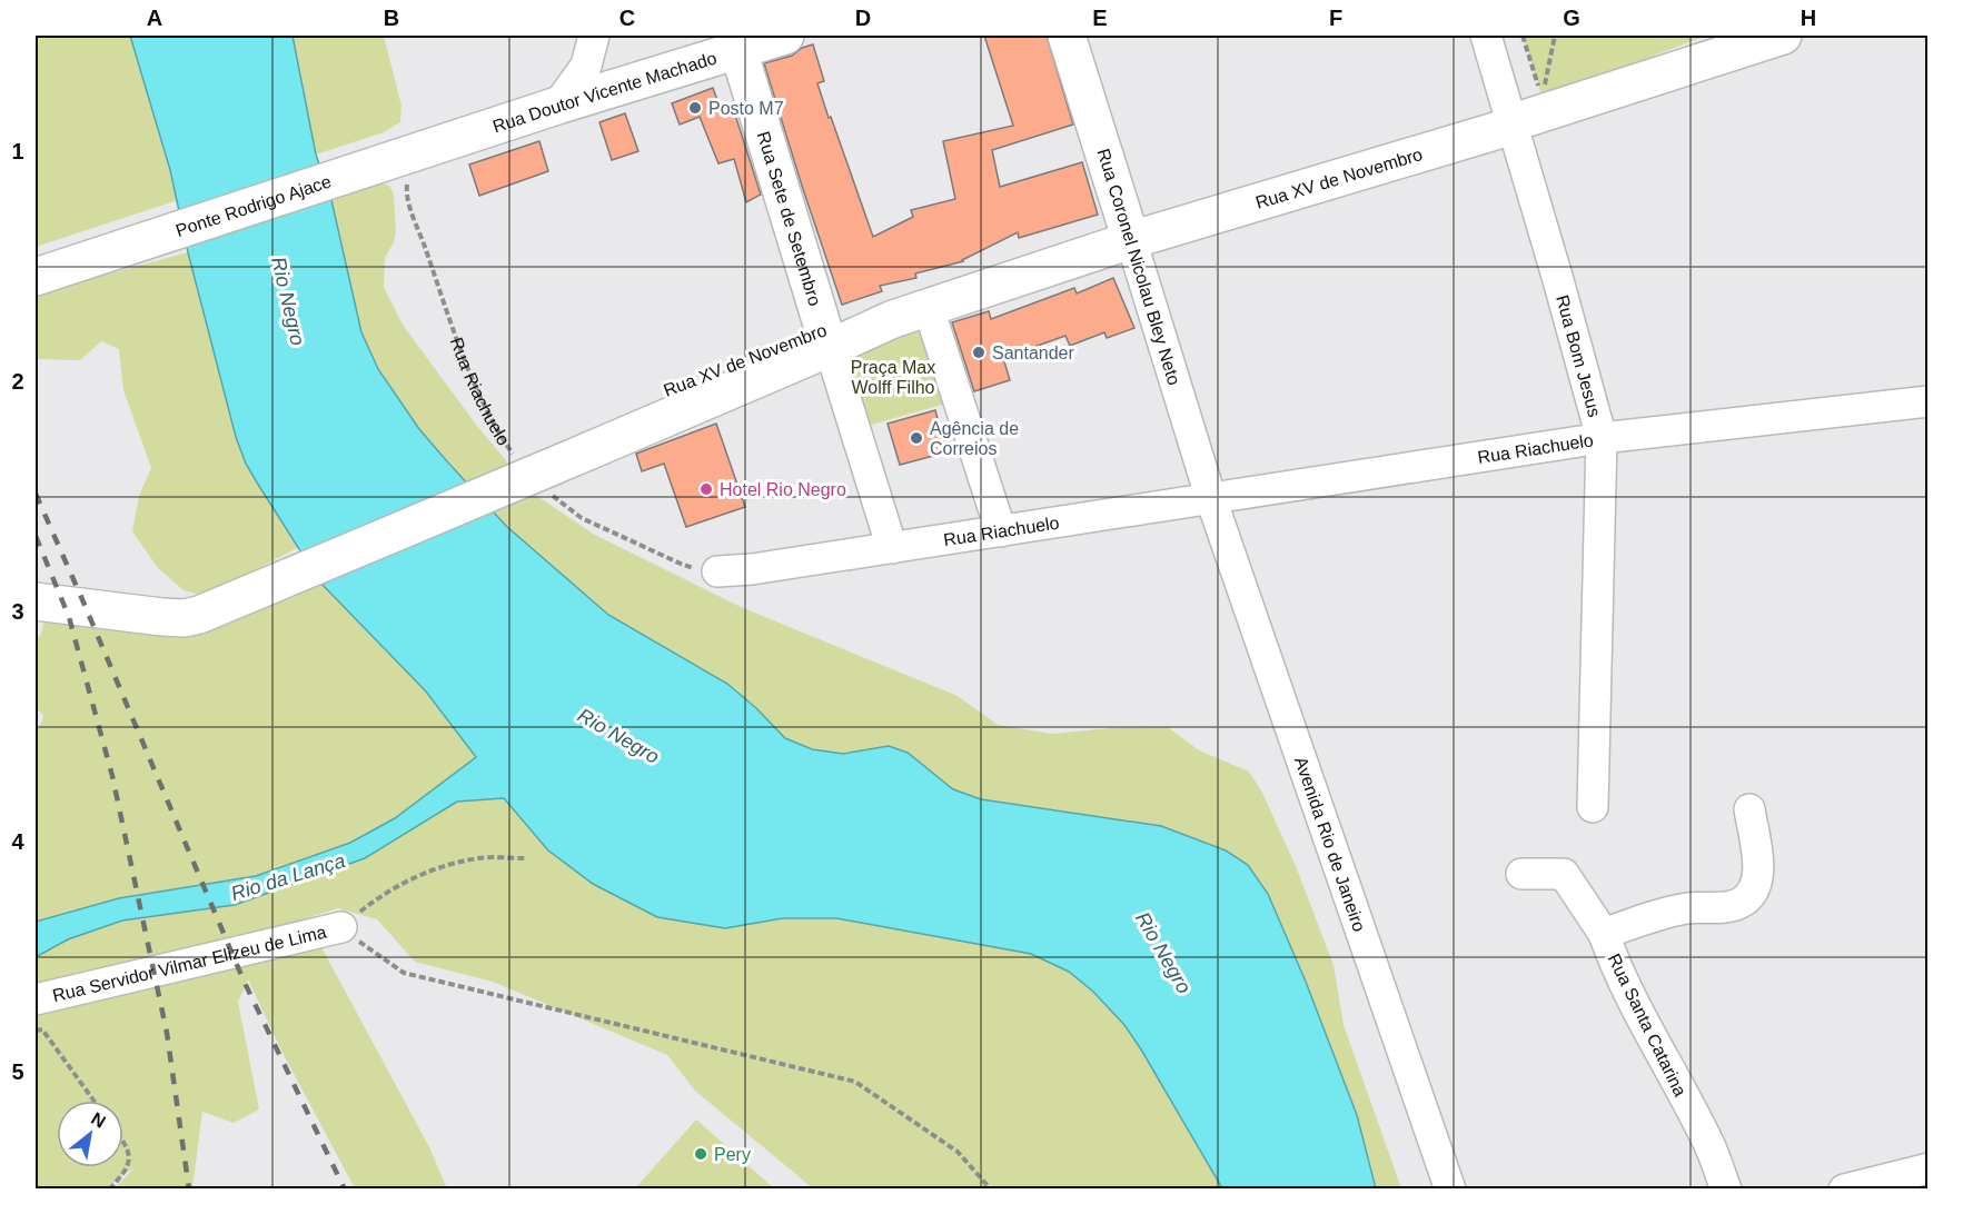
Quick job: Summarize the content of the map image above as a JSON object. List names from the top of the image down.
{
  "streets": {
    "main road": [
      "Rua Doutor Vicente Machado",
      "Rua XV de Novembro",
      "Ponte Rodrigo Ajace",
      "Rua Sete de Setembro",
      "Rua Coronel Nicolau Bley Neto"
    ],
    "street": [
      "Rua Bom Jesus",
      "Rua Riachuelo",
      "Avenida Rio de Janeiro",
      "Rua Servidor Vilmar Elizeu de Lima",
      "Rua Santa Catarina"
    ]
  },
  "crossings": [
    ["Rua Doutor Vicente Machado", "Ponte Rodrigo Ajace"],
    ["Rua Doutor Vicente Machado", "Rua Sete de Setembro"],
    ["Rua XV de Novembro", "Rua Sete de Setembro"],
    ["Rua XV de Novembro", "Rua Coronel Nicolau Bley Neto"],
    ["Rua XV de Novembro", "Rua Bom Jesus"],
    ["Rua Sete de Setembro", "Rua Riachuelo"],
    ["Rua Coronel Nicolau Bley Neto", "Rua Riachuelo"],
    ["Rua Coronel Nicolau Bley Neto", "Avenida Rio de Janeiro"],
    ["Rua Bom Jesus", "Rua Riachuelo"],
    ["Rua Riachuelo", "Avenida Rio de Janeiro"]
  ],
  "water": ["Rio Negro", "Rio da Lança"],
  "parks": ["Praça Max Wolff Filho"],
  "places": [
    "Posto M7",
    "Santander",
    "Agência de Correios",
    "Hotel Rio Negro",
    "Pery"
  ],
  "north": "top right",
  "grid": {
    "columns": [
      "A",
      "B",
      "C",
      "D",
      "E",
      "F",
      "G",
      "H"
    ],
    "rows": [
      "1",
      "2",
      "3",
      "4",
      "5"
    ]
  }
}
